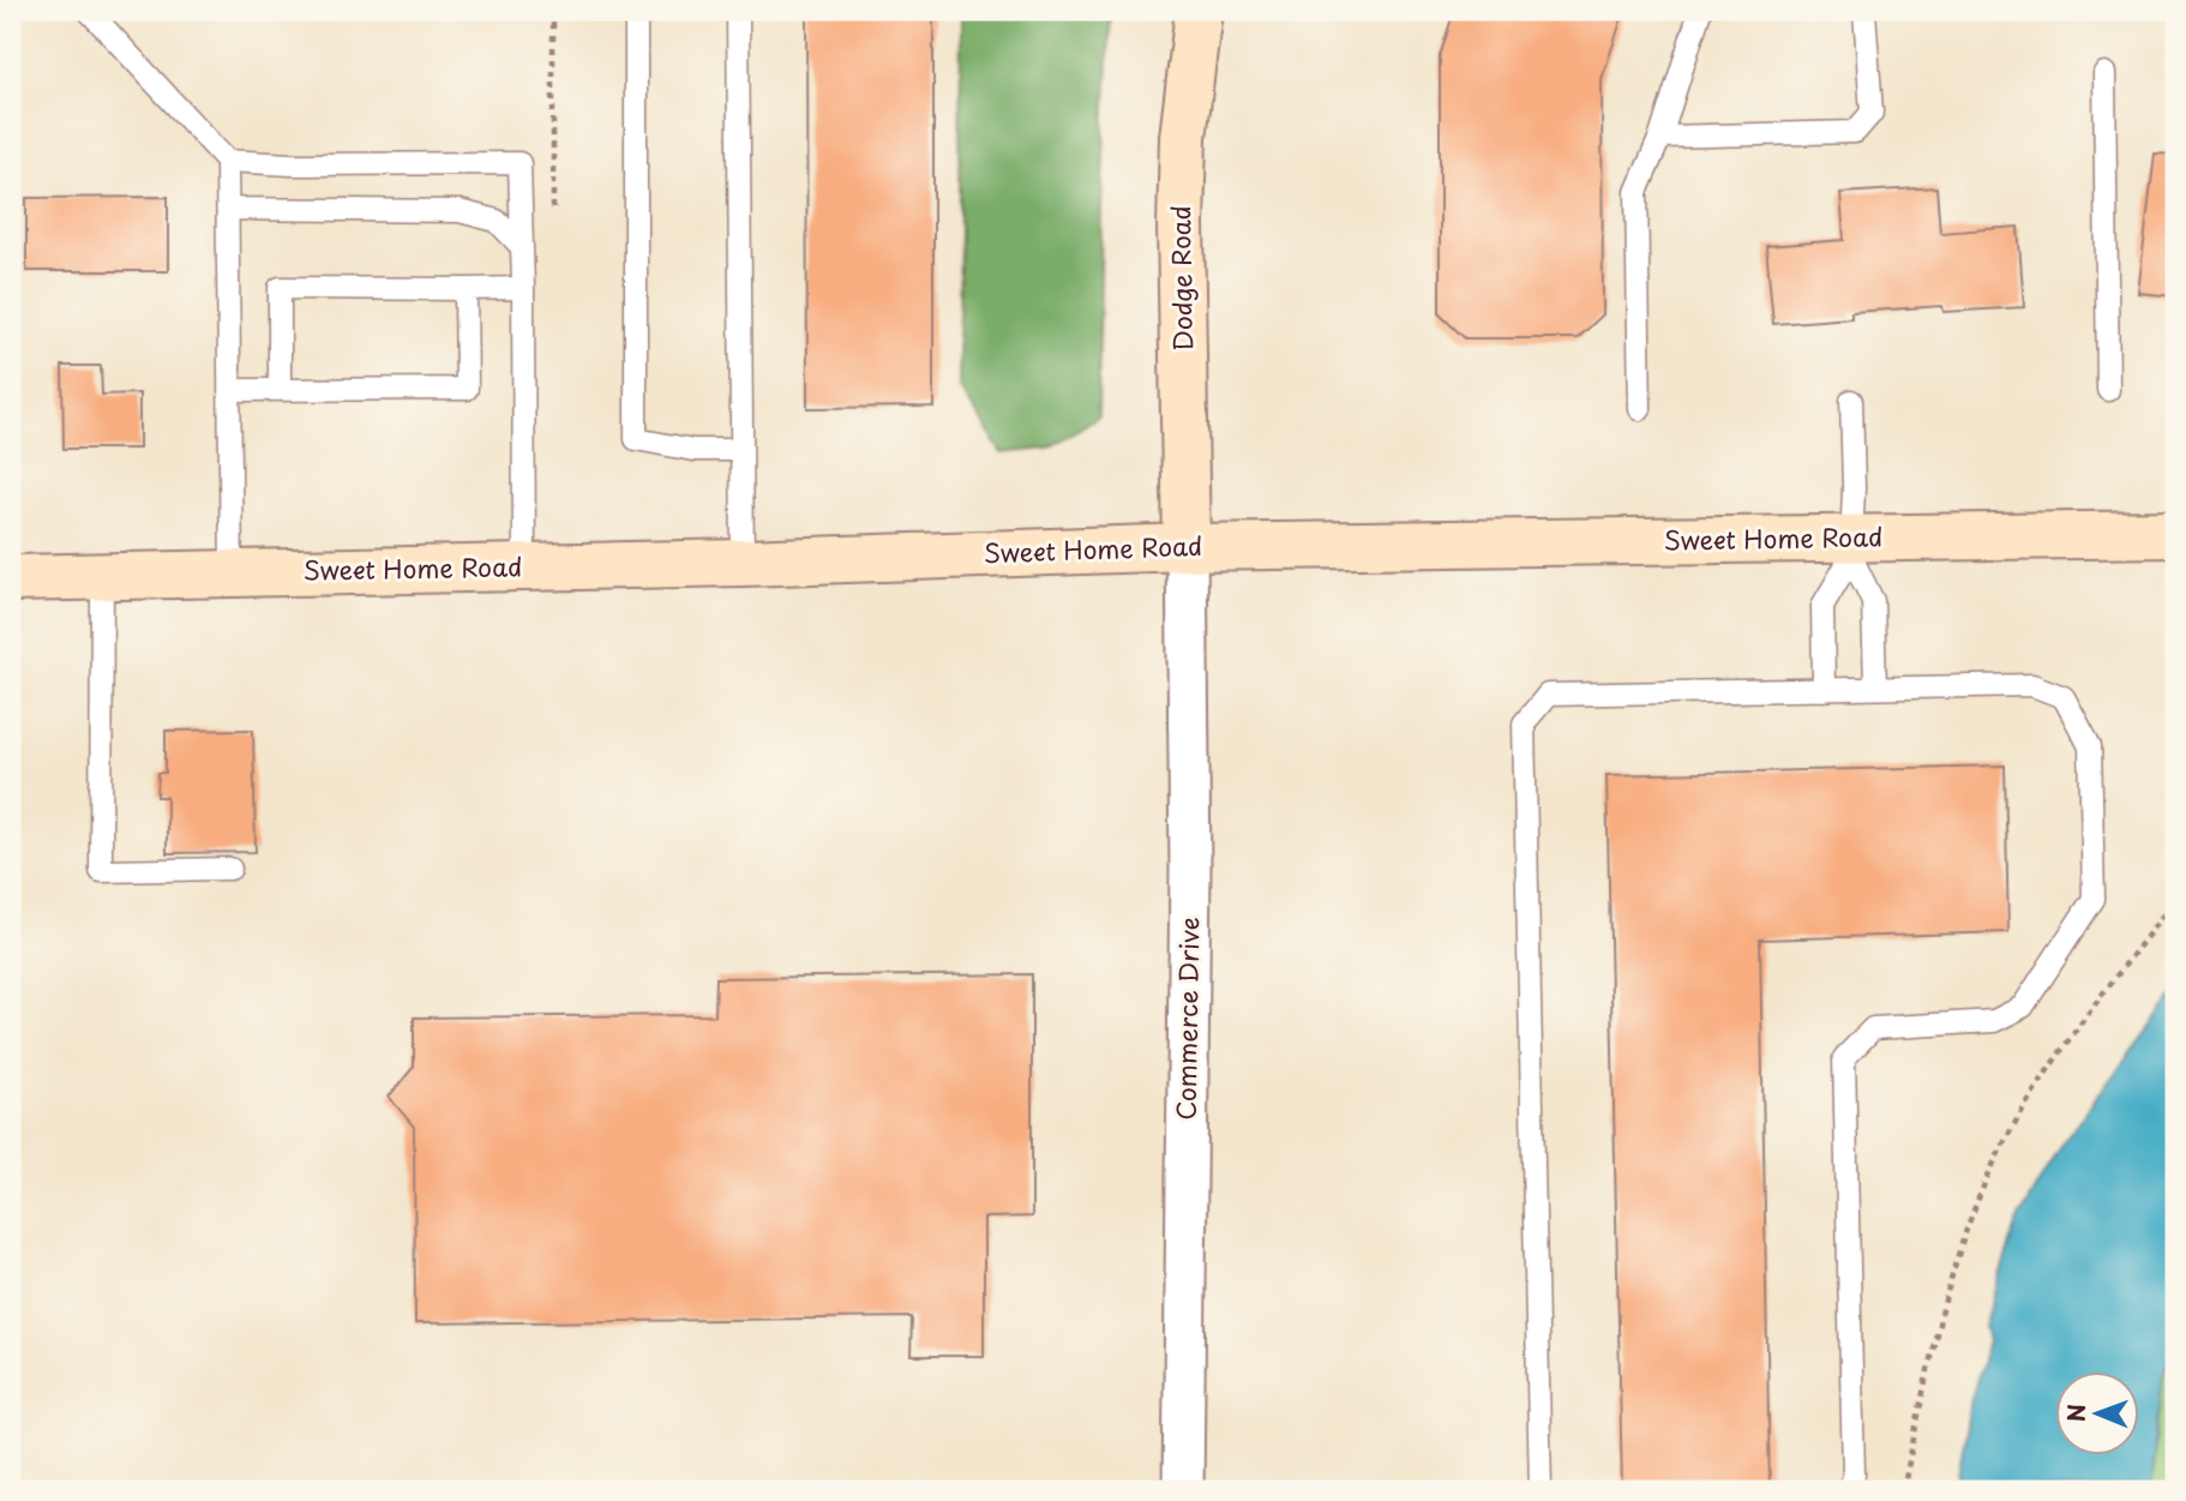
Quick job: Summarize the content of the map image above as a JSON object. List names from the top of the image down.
{
  "streets": {
    "main road": ["Dodge Road", "Sweet Home Road"],
    "street": ["Commerce Drive"]
  },
  "crossings": [
    ["Dodge Road", "Sweet Home Road"],
    ["Dodge Road", "Commerce Drive"],
    ["Sweet Home Road", "Commerce Drive"]
  ],
  "north": "left"
}
